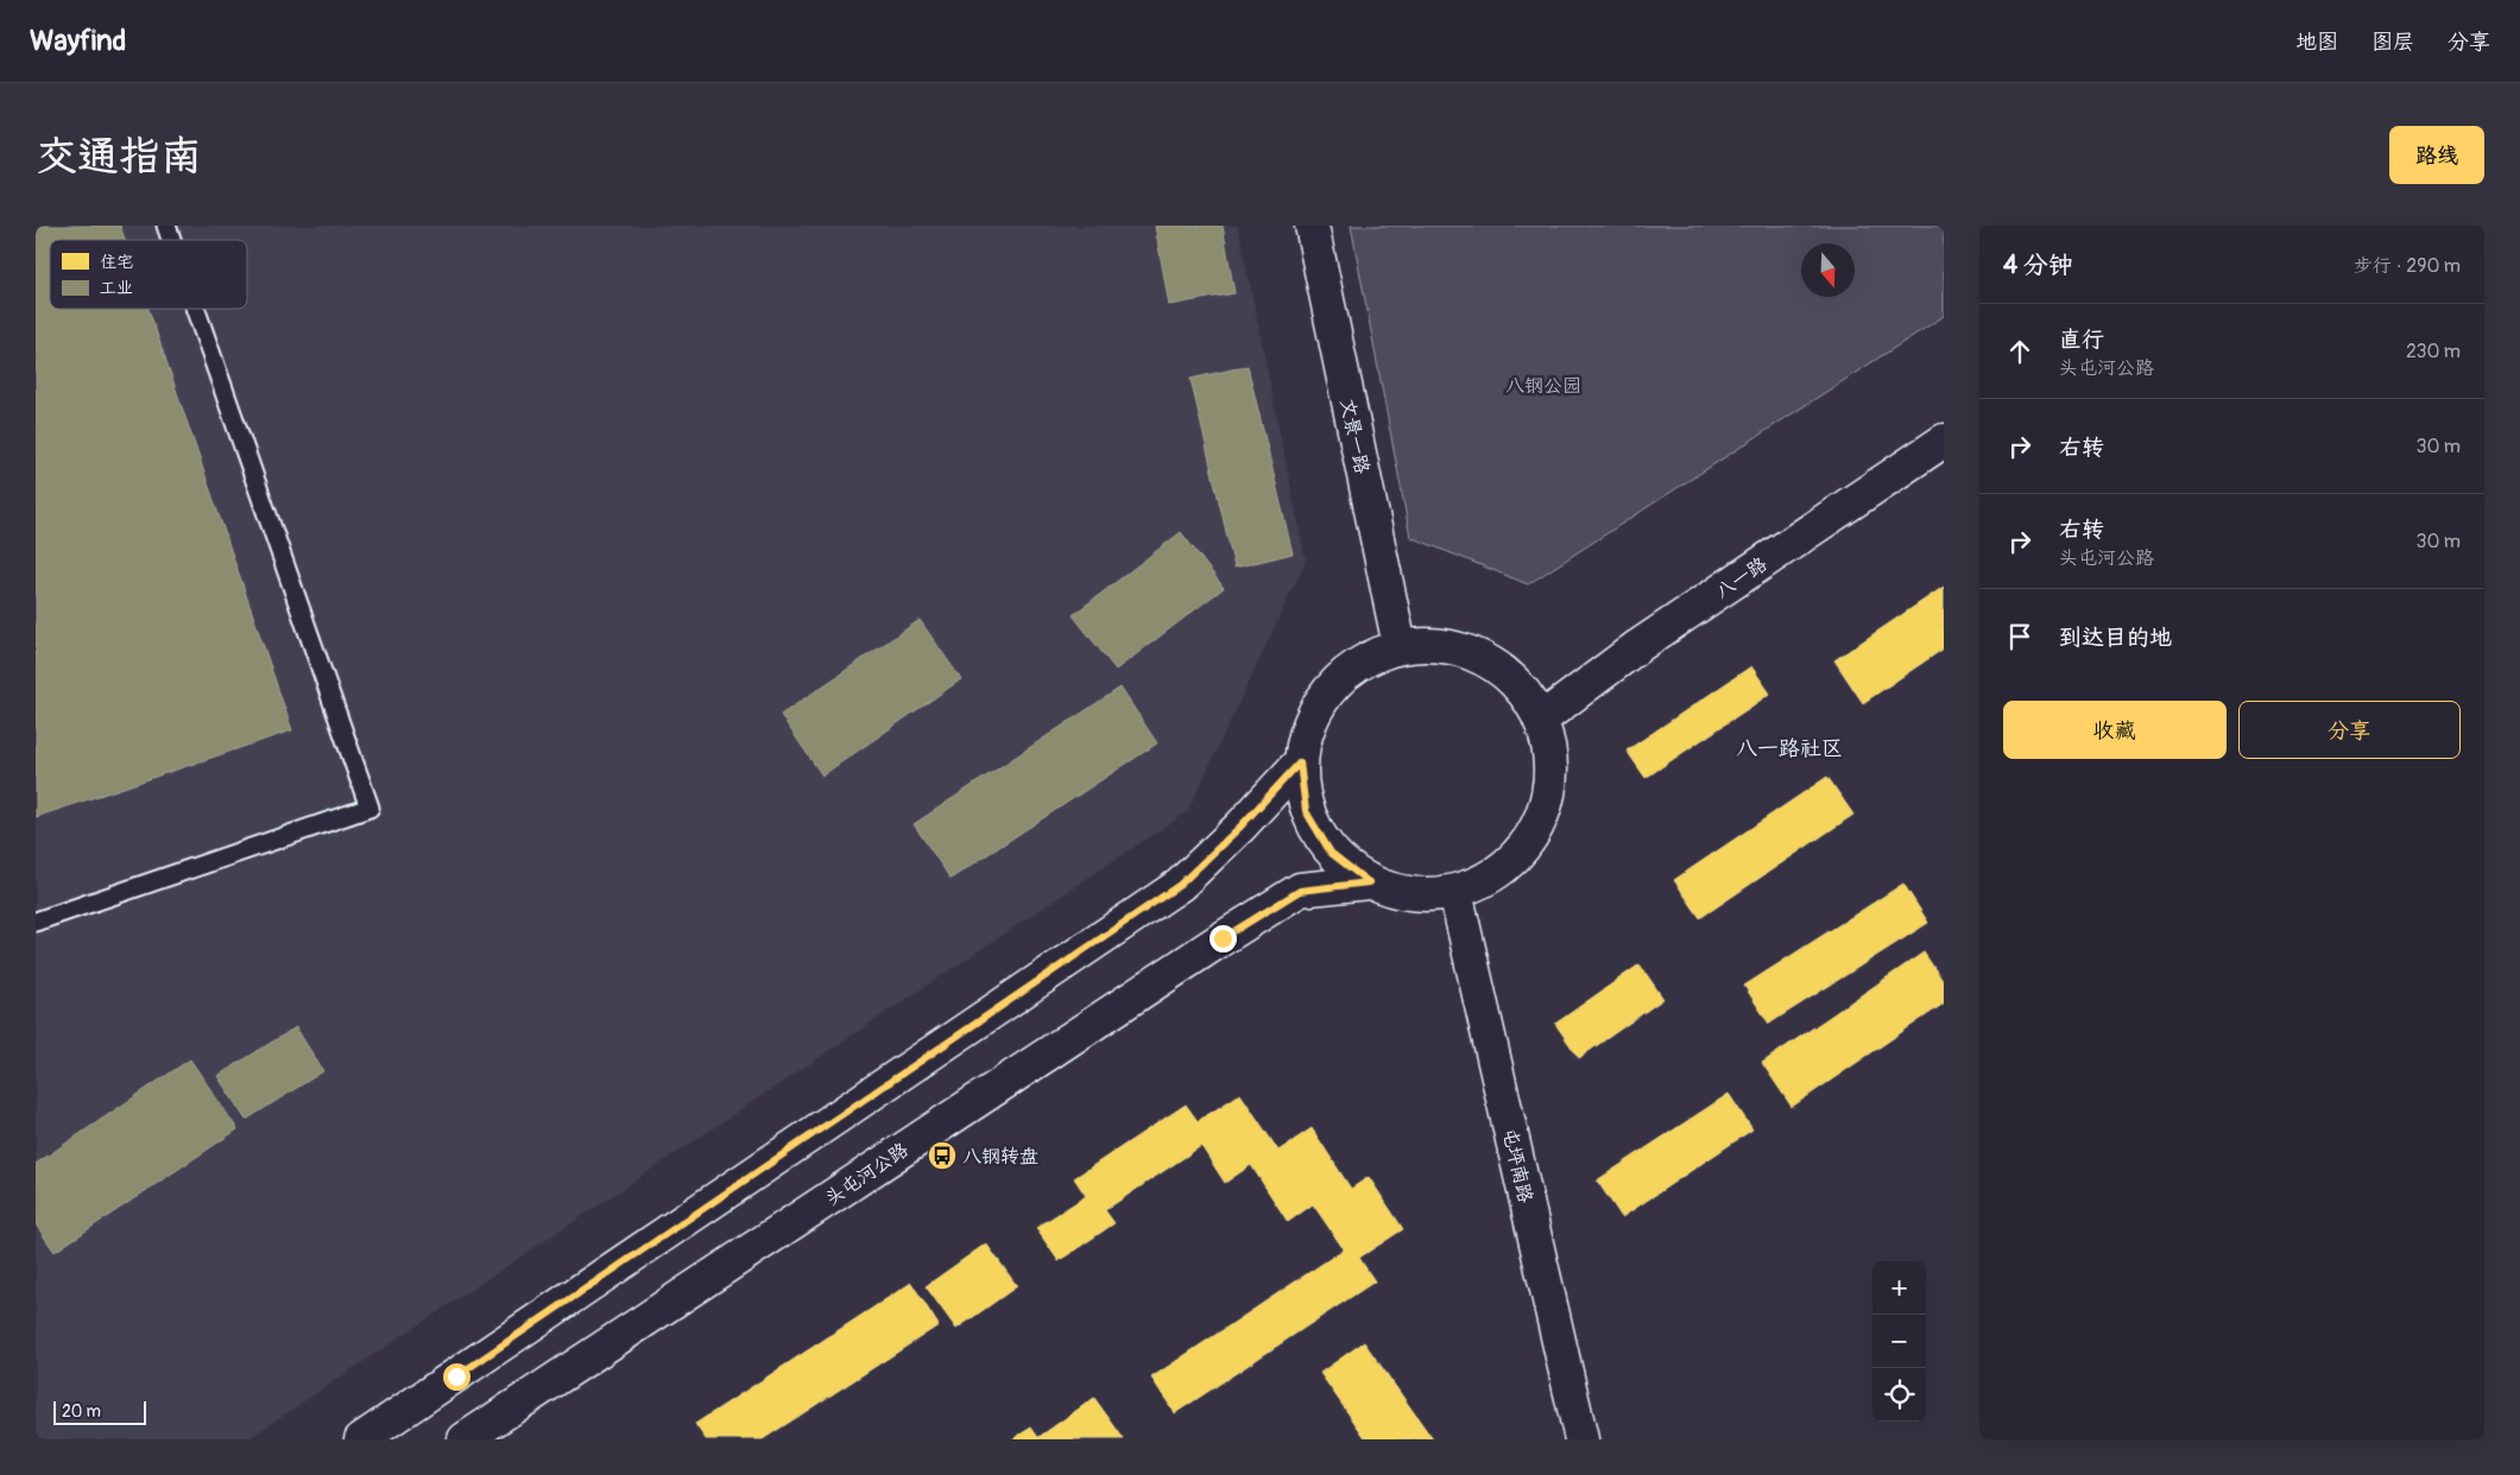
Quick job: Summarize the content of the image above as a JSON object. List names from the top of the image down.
{
  "streets": {
    "main road": [
      "文景一路",
      "八一路",
      "屯坪南路",
      "头屯河公路"
    ]
  },
  "districts": ["八一路社区"],
  "parks": ["八钢公园"],
  "places": {
    "bus stop": ["八钢转盘"]
  },
  "legend": ["住宅", "工业"],
  "scale_bar": "20 m",
  "north": "bottom",
  "page": {
    "header": "Wayfind",
    "nav": ["地图", "图层", "分享"],
    "buttons": [
      "路线",
      ["收藏", "分享"]
    ],
    "title": "交通指南",
    "heading": ["4 分钟", "步行 · 290 m"],
    "list": [
      ["直行", "头屯河公路", "230 m"],
      ["右转", "30 m"],
      ["右转", "头屯河公路", "30 m"],
      "到达目的地"
    ],
    "map_buttons": ["+", "−"],
    "scale": "20 m"
  }
}
